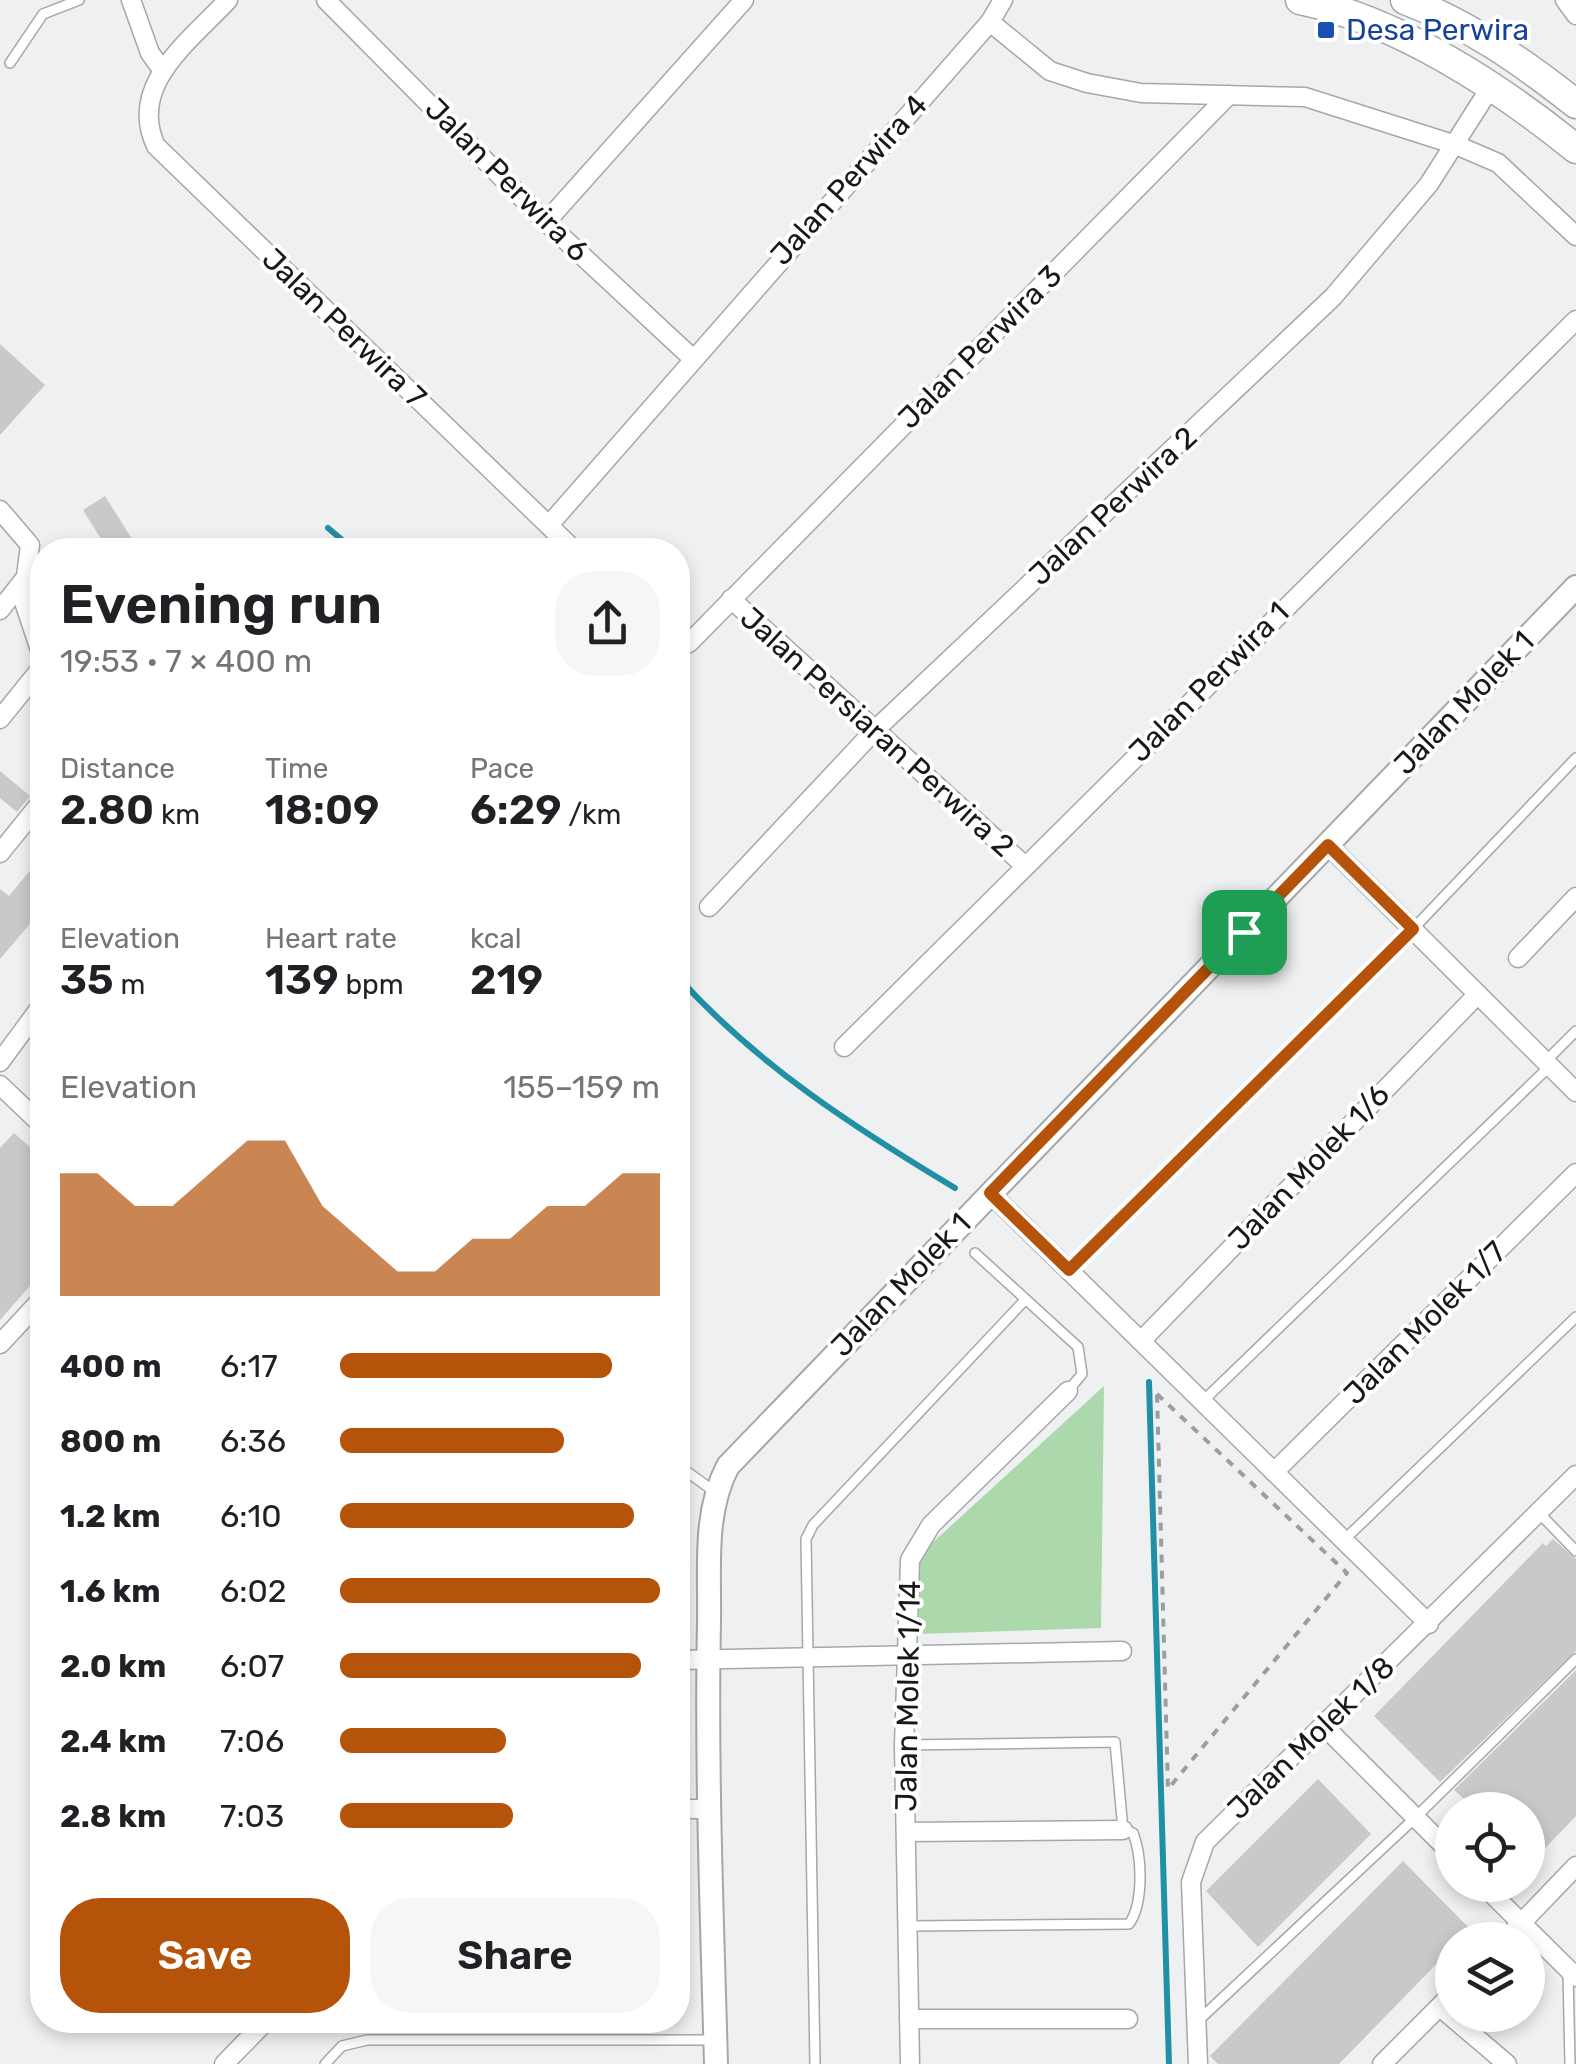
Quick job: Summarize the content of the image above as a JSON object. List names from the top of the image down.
{
  "streets": {
    "street": [
      "Jalan Perwira 6",
      "Jalan Perwira 4",
      "Jalan Perwira 7",
      "Jalan Perwira 3",
      "Jalan Perwira 2",
      "Jalan Perwira 1",
      "Jalan Molek 1",
      "Jalan Persiaran Perwira 2",
      "Jalan Molek 1/6",
      "Jalan Molek 1/7",
      "Jalan Molek 1/14",
      "Jalan Molek 1/8"
    ]
  },
  "crossings": [
    ["Jalan Perwira 6", "Jalan Perwira 4"],
    ["Jalan Perwira 4", "Jalan Perwira 7"],
    ["Jalan Perwira 3", "Jalan Persiaran Perwira 2"],
    ["Jalan Perwira 2", "Jalan Persiaran Perwira 2"],
    ["Jalan Perwira 1", "Jalan Persiaran Perwira 2"]
  ],
  "places": {
    "transit": ["Desa Perwira"]
  },
  "page": {
    "heading": ["Evening run", "19:53 · 7 × 400 m"],
    "stats": [
      ["Distance", "2.80 km"],
      ["Time", "18:09"],
      ["Pace", "6:29 /km"],
      ["Elevation", "35 m"],
      ["Heart rate", "139 bpm"],
      ["kcal", "219"]
    ],
    "chart": ["Elevation", "155–159 m"],
    "list": [
      {
        "name": "400 m",
        "note": "6:17"
      },
      {
        "name": "800 m",
        "note": "6:36"
      },
      {
        "name": "1.2 km",
        "note": "6:10"
      },
      {
        "name": "1.6 km",
        "note": "6:02"
      },
      {
        "name": "2.0 km",
        "note": "6:07"
      },
      {
        "name": "2.4 km",
        "note": "7:06"
      },
      {
        "name": "2.8 km",
        "note": "7:03"
      }
    ],
    "buttons": ["Save", "Share"]
  }
}
